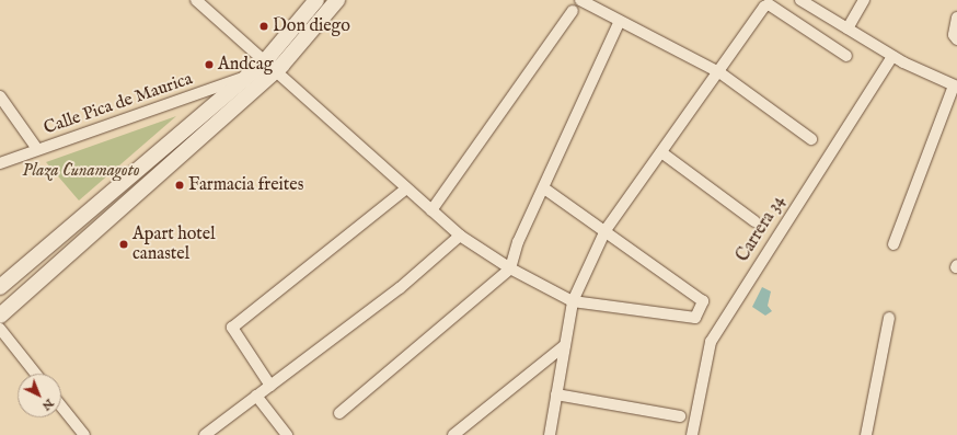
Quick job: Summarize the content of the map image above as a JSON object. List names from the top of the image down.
{
  "streets": {
    "street": ["Calle Pica de Maurica", "Carrera 34"]
  },
  "parks": ["Plaza Cunamagoto"],
  "places": [
    "Don diego",
    "Andcag",
    "Farmacia freites",
    "Apart hotel canastel"
  ],
  "north": "bottom right"
}
